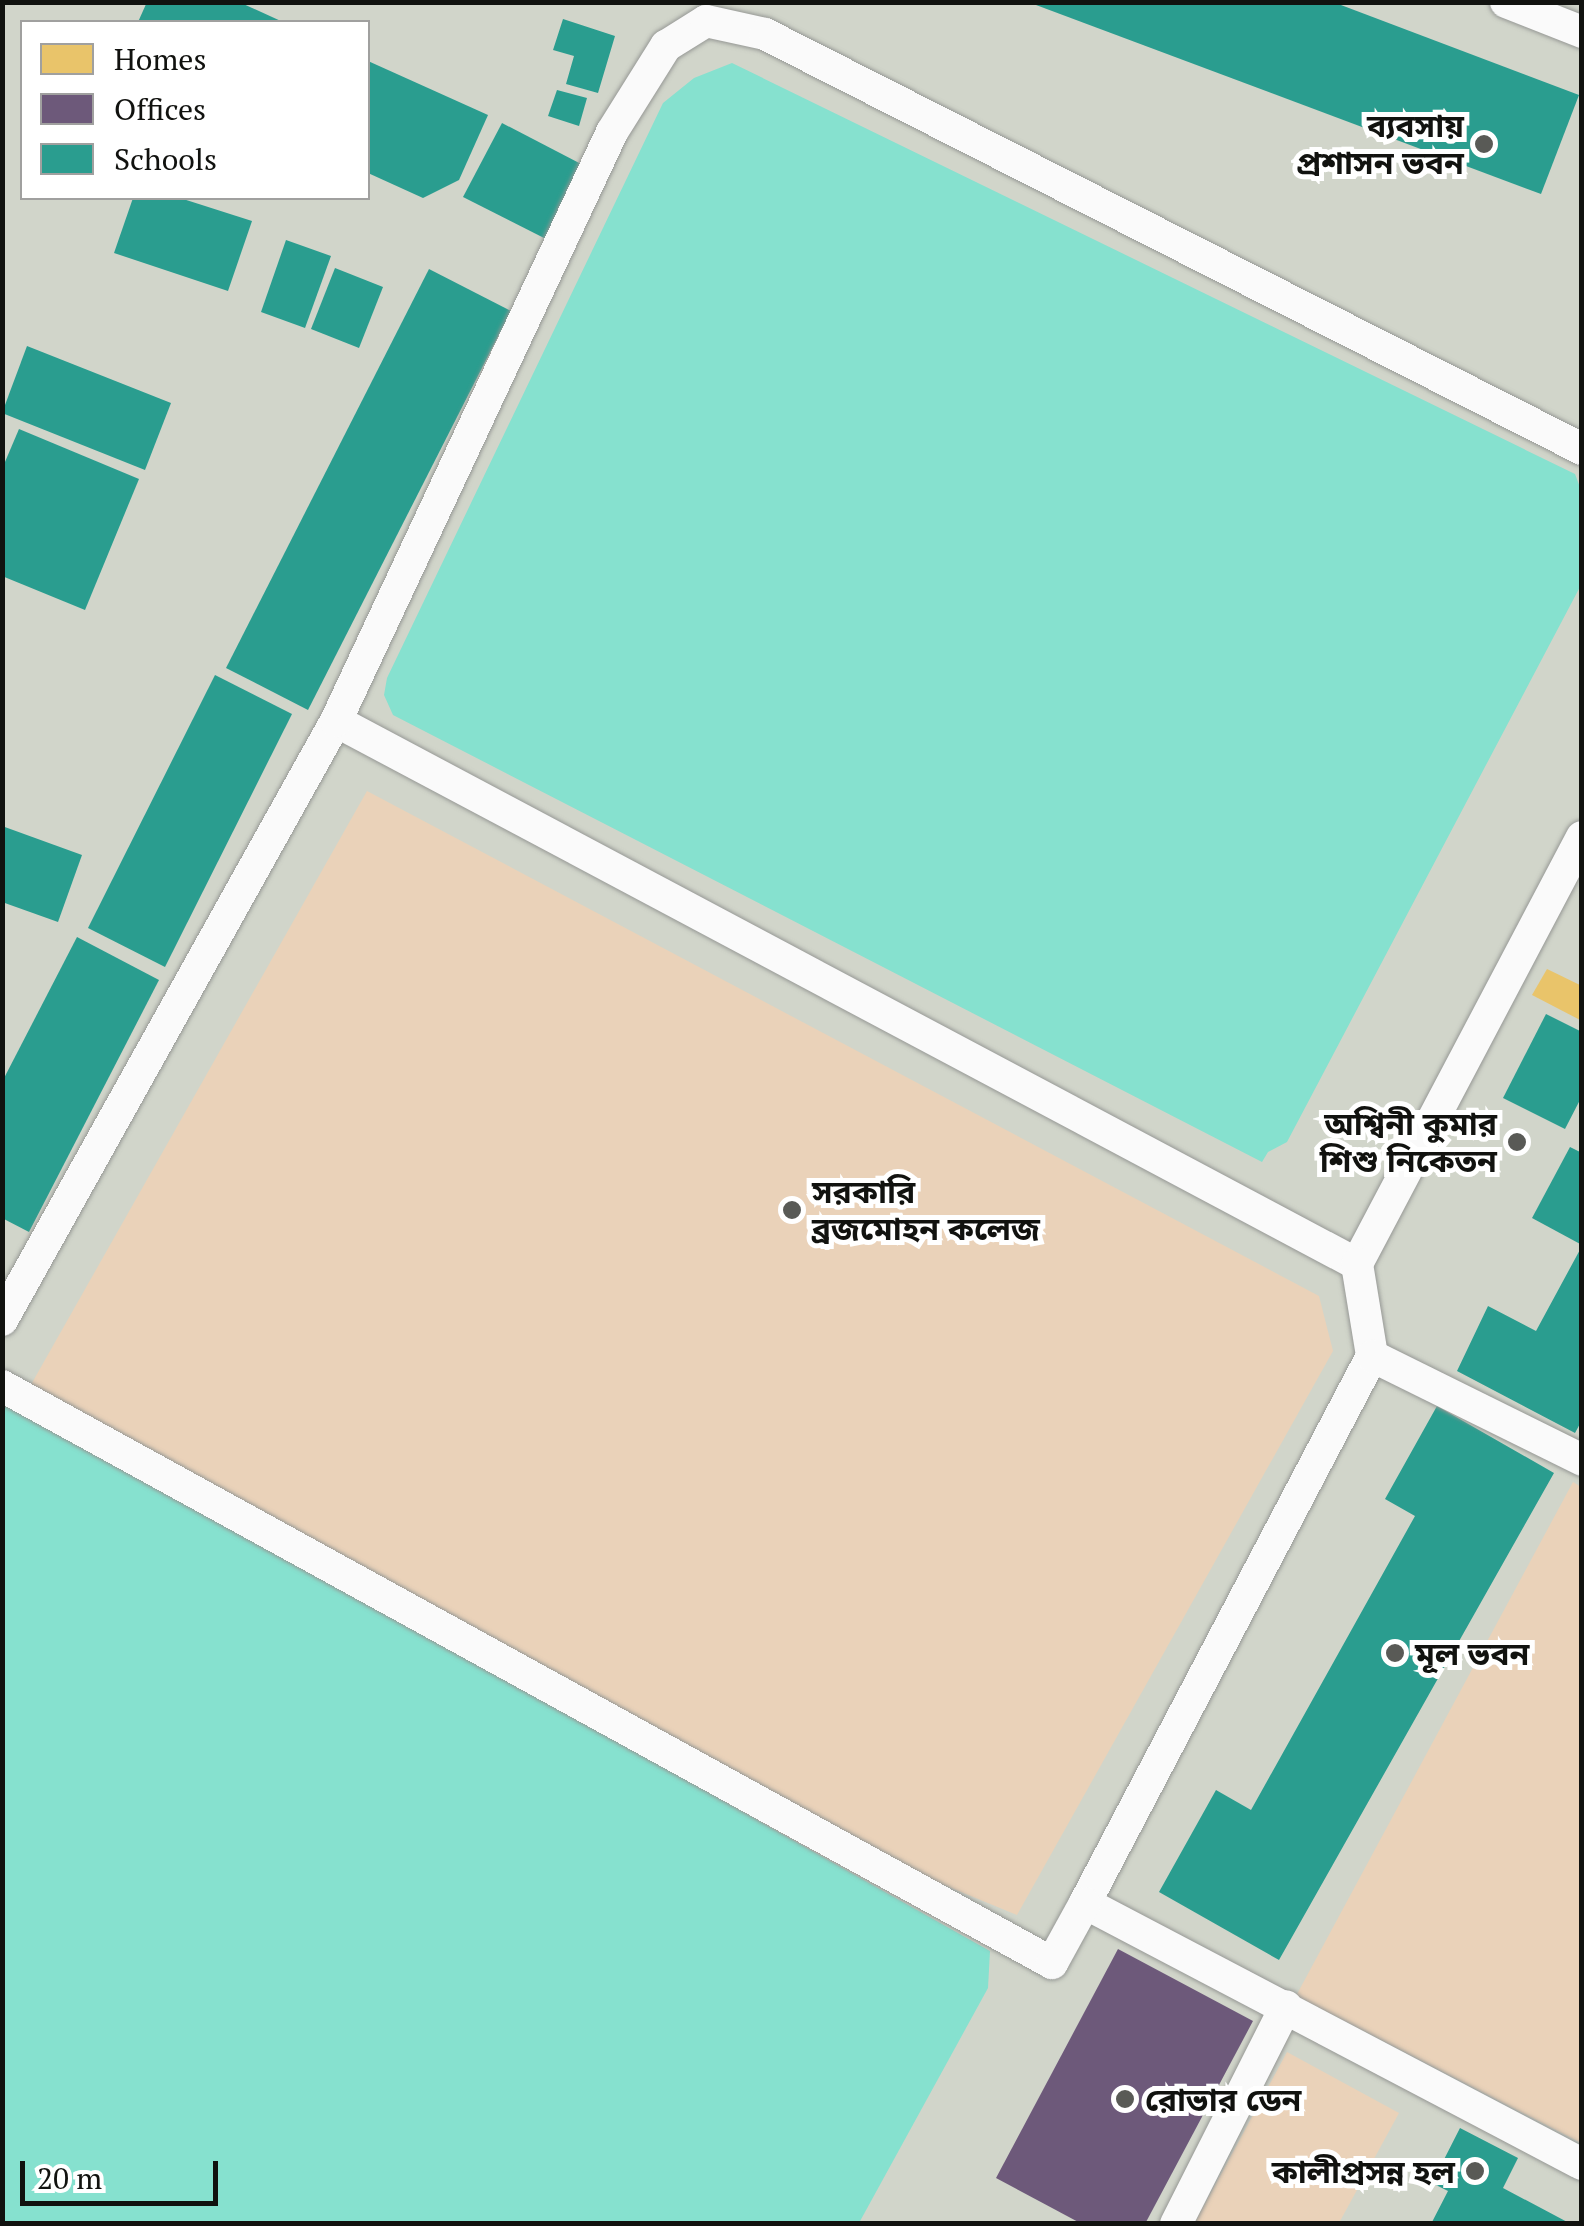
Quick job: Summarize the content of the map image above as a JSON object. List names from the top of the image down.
{
  "places": [
    "ব্যবসায় প্রশাসন ভবন",
    "অশ্বিনী কুমার শিশু নিকেতন",
    "সরকারি ব্রজমোহন কলেজ",
    "মূল ভবন",
    "রোভার ডেন",
    "কালীপ্রসন্ন হল"
  ],
  "legend": ["Homes", "Offices", "Schools"],
  "scale_bar": "20 m"
}
